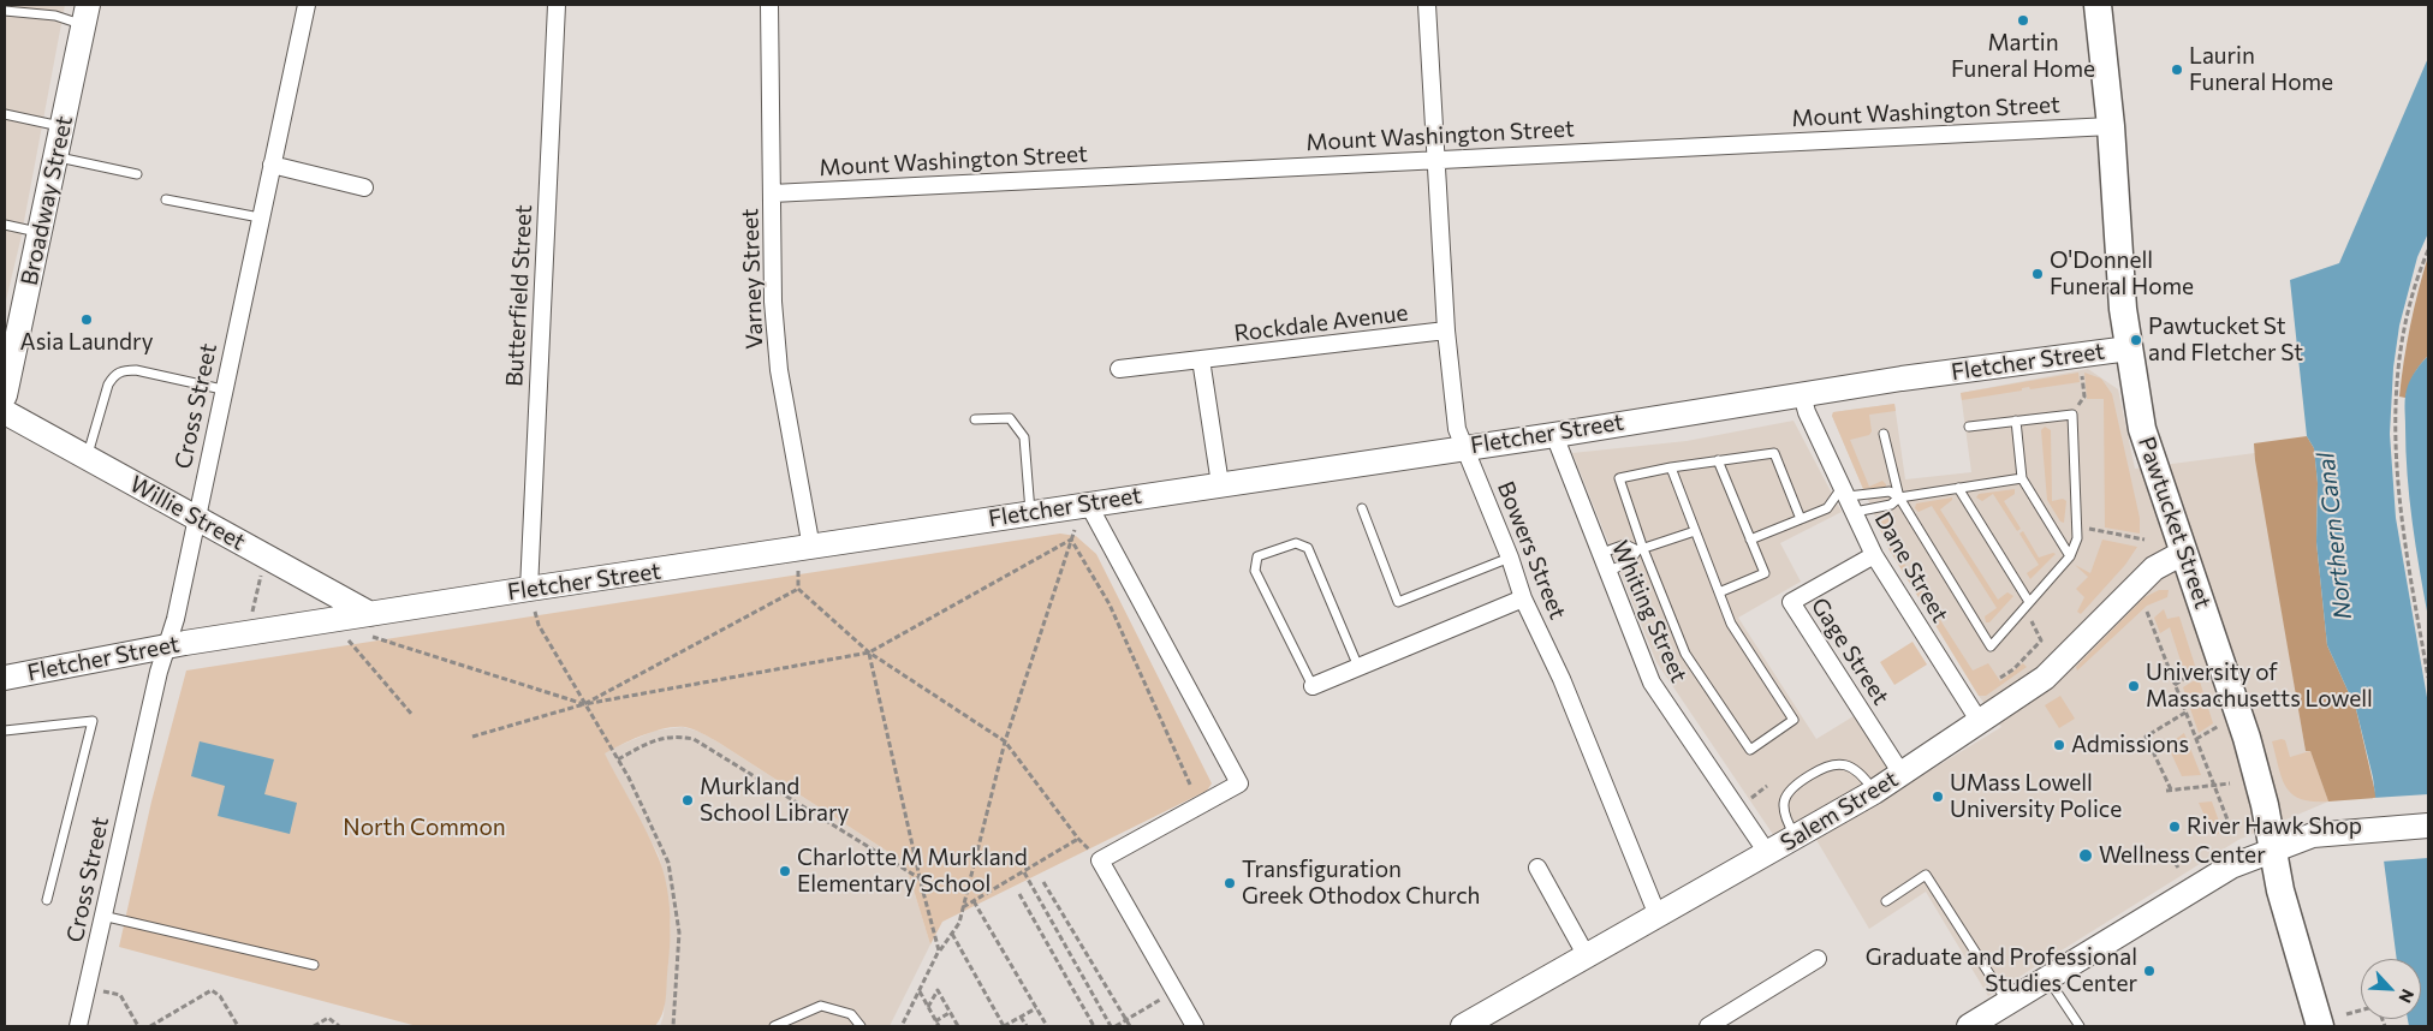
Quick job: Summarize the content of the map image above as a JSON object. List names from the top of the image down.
{
  "streets": {
    "main road": [
      "Broadway Street",
      "Fletcher Street",
      "Willie Street",
      "Pawtucket Street",
      "Salem Street"
    ],
    "street": [
      "Mount Washington Street",
      "Varney Street",
      "Butterfield Street",
      "Rockdale Avenue",
      "Cross Street",
      "Bowers Street",
      "Dane Street",
      "Whiting Street",
      "Gage Street"
    ]
  },
  "crossings": [
    ["Mount Washington Street", "Varney Street"],
    ["Mount Washington Street", "Pawtucket Street"],
    ["Mount Washington Street", "Bowers Street"],
    ["Varney Street", "Fletcher Street"],
    ["Butterfield Street", "Fletcher Street"],
    ["Rockdale Avenue", "Bowers Street"],
    ["Fletcher Street", "Cross Street"],
    ["Fletcher Street", "Willie Street"],
    ["Fletcher Street", "Pawtucket Street"],
    ["Fletcher Street", "Bowers Street"],
    ["Fletcher Street", "Dane Street"],
    ["Fletcher Street", "Whiting Street"],
    ["Cross Street", "Willie Street"],
    ["Pawtucket Street", "Salem Street"],
    ["Bowers Street", "Salem Street"],
    ["Dane Street", "Gage Street"],
    ["Dane Street", "Salem Street"],
    ["Whiting Street", "Salem Street"],
    ["Gage Street", "Salem Street"]
  ],
  "water": ["Northern Canal"],
  "parks": ["North Common"],
  "places": [
    "Martin Funeral Home",
    "Laurin Funeral Home",
    "O'Donnell Funeral Home",
    "Asia Laundry",
    "Pawtucket St and Fletcher St",
    "University of Massachusetts Lowell",
    "Admissions",
    "UMass Lowell University Police",
    "Murkland School Library",
    "River Hawk Shop",
    "Wellness Center",
    "Charlotte M Murkland Elementary School",
    "Transfiguration Greek Othodox Church",
    "Graduate and Professional Studies Center"
  ],
  "north": "bottom right"
}
